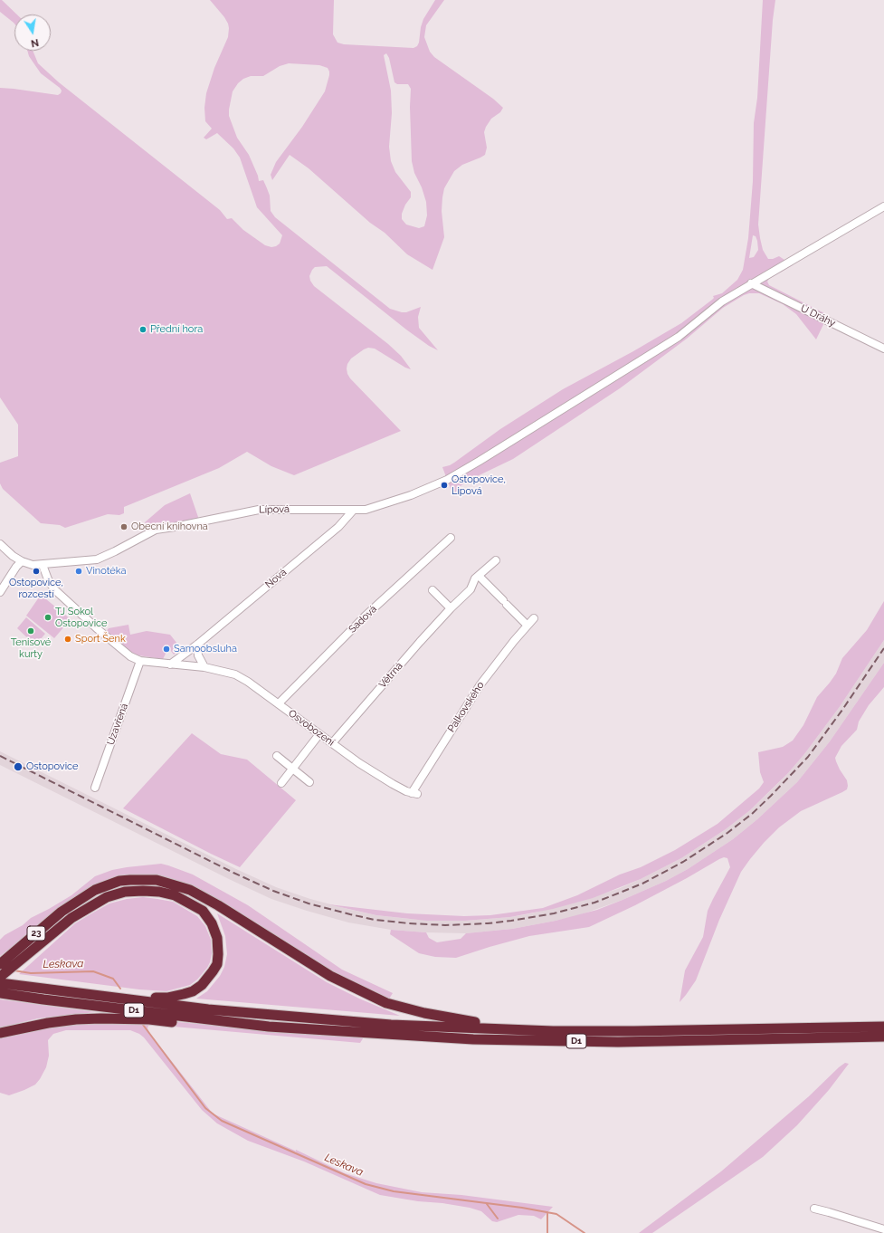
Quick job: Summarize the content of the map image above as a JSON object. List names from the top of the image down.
{
  "streets": {
    "highway": ["23", "D1"],
    "street": [
      "U Dráhy",
      "Lípová",
      "Nová",
      "Sadová",
      "Větrná",
      "Palkovského",
      "Uzavřená",
      "Osvobození"
    ]
  },
  "crossings": [
    ["U Dráhy", "Lípová"],
    ["Lípová", "Nová"],
    ["Lípová", "Osvobození"],
    ["Nová", "Osvobození"],
    ["Sadová", "Osvobození"],
    ["Větrná", "Osvobození"],
    ["Palkovského", "Osvobození"],
    ["Uzavřená", "Osvobození"],
    ["23", "D1"]
  ],
  "water": ["Leskava"],
  "places": [
    "Přední hora",
    "Ostopovice, Lipová",
    "Obecní knihovna",
    "Ostopovice, rozcestí",
    "Vinotéka",
    "TJ Sokol Ostopovice",
    "Tenisové kurty",
    "Sport Šenk",
    "Samoobsluha",
    "Ostopovice"
  ],
  "north": "bottom"
}
